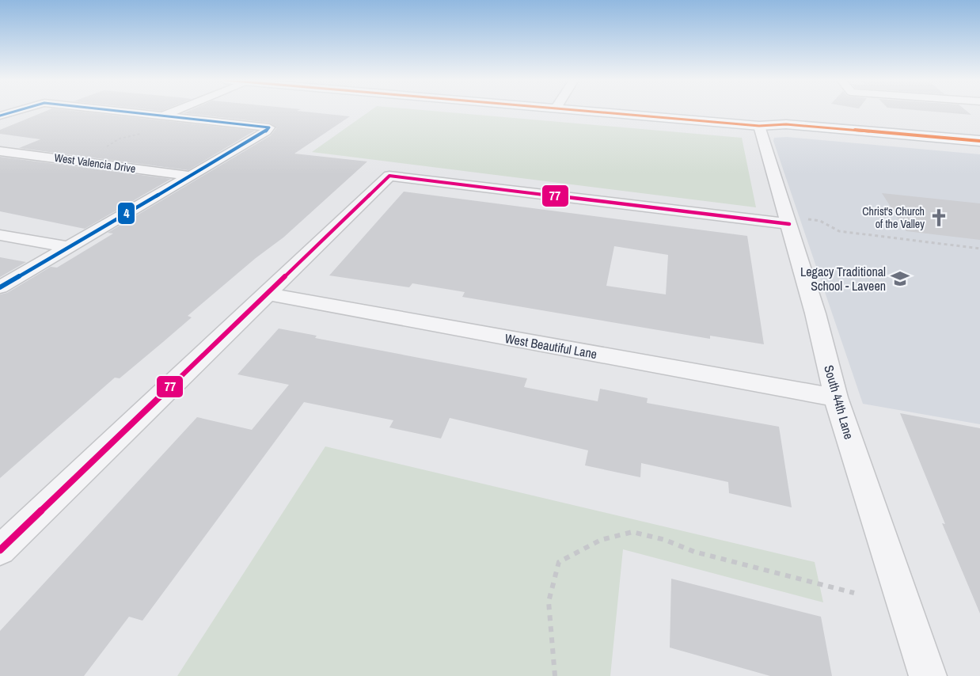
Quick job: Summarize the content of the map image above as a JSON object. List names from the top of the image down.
{
  "streets": {
    "street": ["West Valencia Drive", "West Beautiful Lane", "South 44th Lane"]
  },
  "crossings": [
    ["West Beautiful Lane", "South 44th Lane"]
  ],
  "places": {
    "church": ["Christ's Church of the Valley"],
    "school or university": ["Legacy Traditional School - Laveen"]
  },
  "lines": ["transit line 4", "transit line 77"]
}
